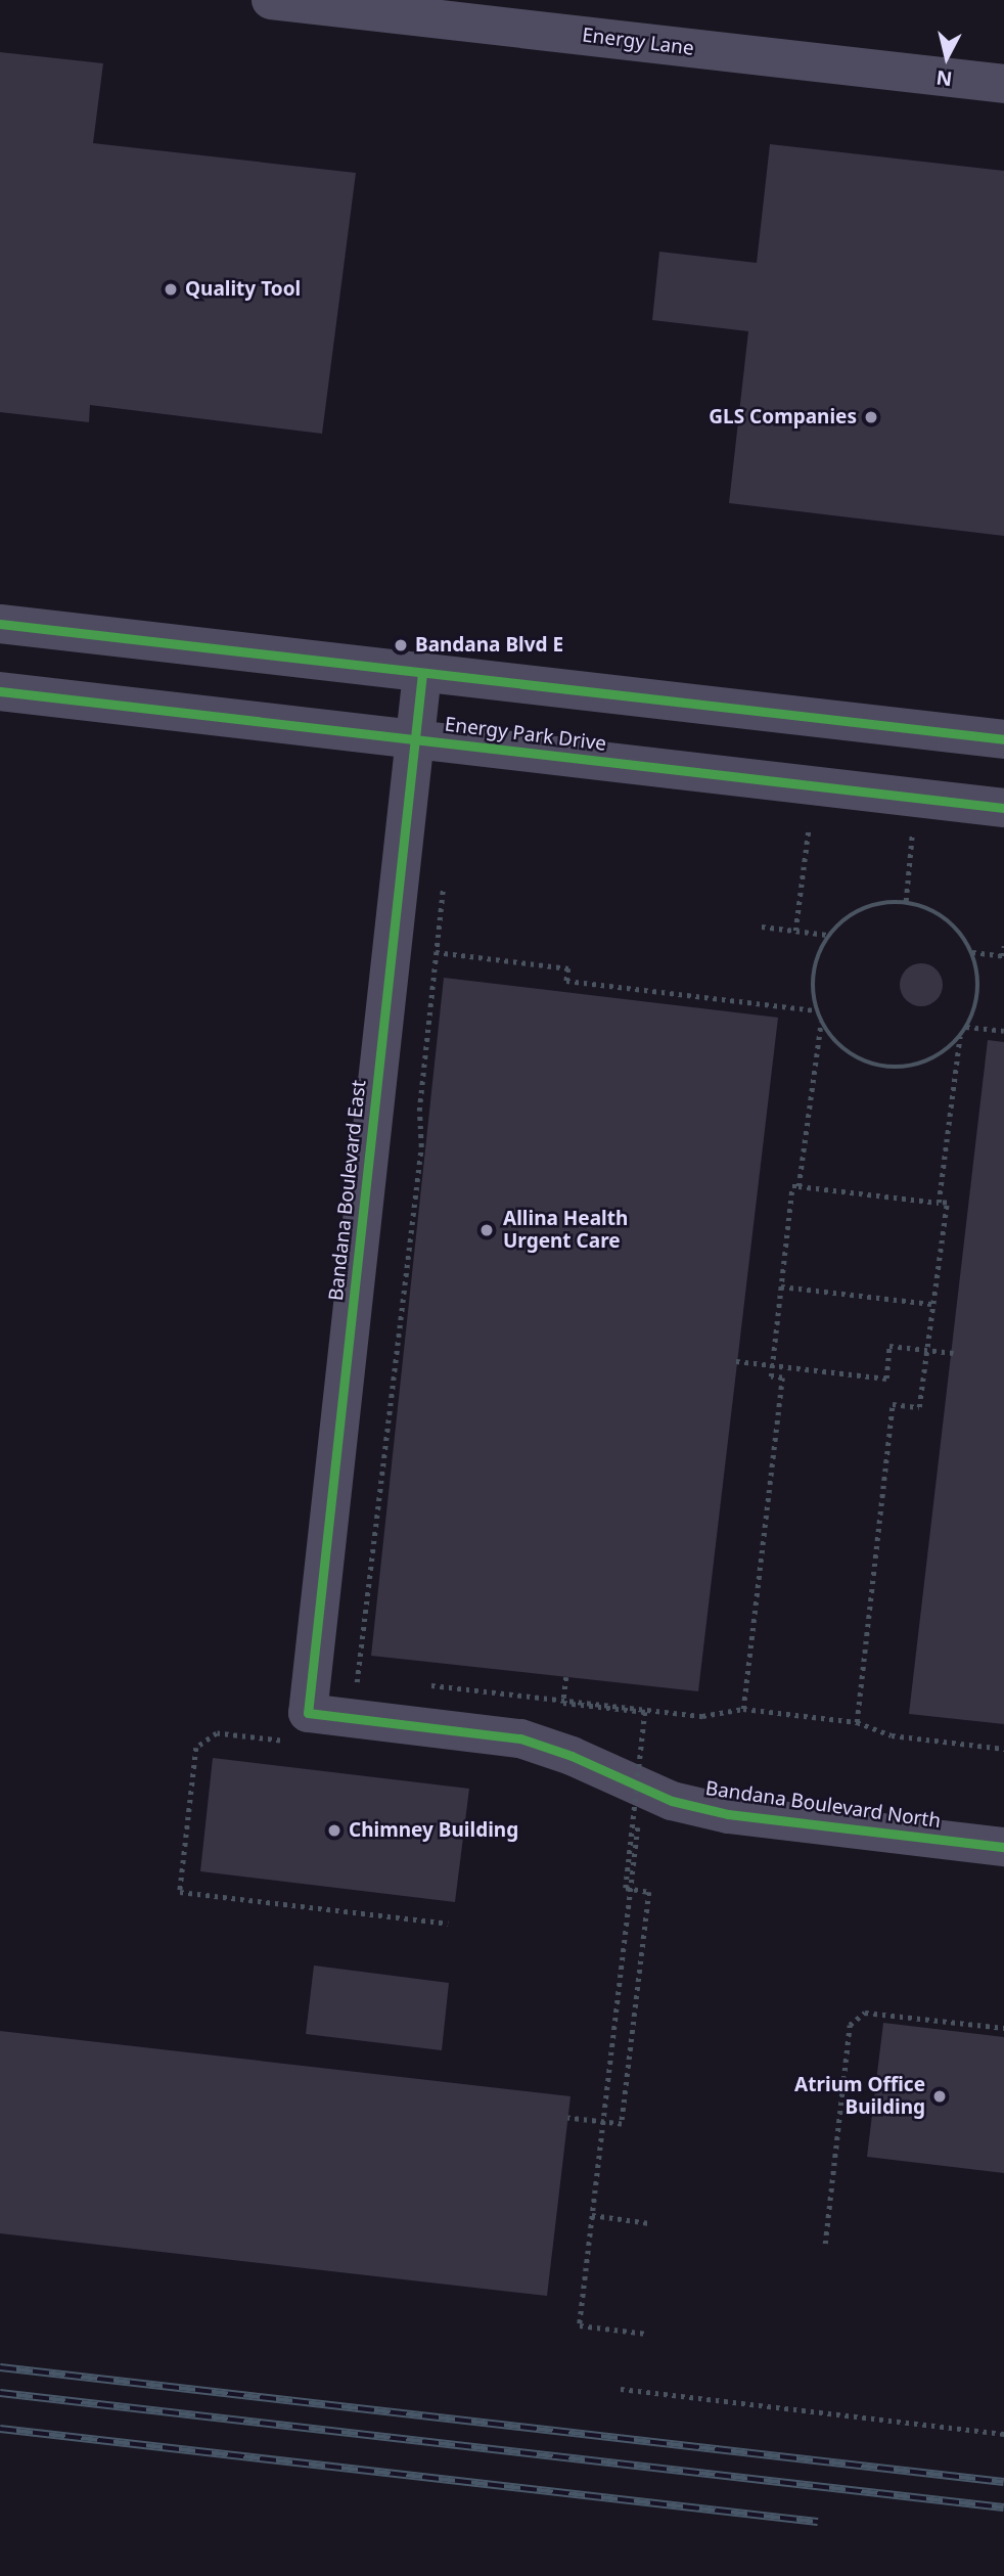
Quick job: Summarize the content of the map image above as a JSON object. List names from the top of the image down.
{
  "streets": {
    "street": [
      "Energy Lane",
      "Energy Park Drive",
      "Bandana Boulevard East",
      "Bandana Boulevard North"
    ]
  },
  "crossings": [
    ["Energy Park Drive", "Bandana Boulevard East"],
    ["Bandana Boulevard East", "Bandana Boulevard North"]
  ],
  "places": [
    "Quality Tool",
    "GLS Companies",
    "Bandana Blvd E",
    "Allina Health Urgent Care",
    "Chimney Building",
    "Atrium Office Building"
  ],
  "north": "bottom"
}
